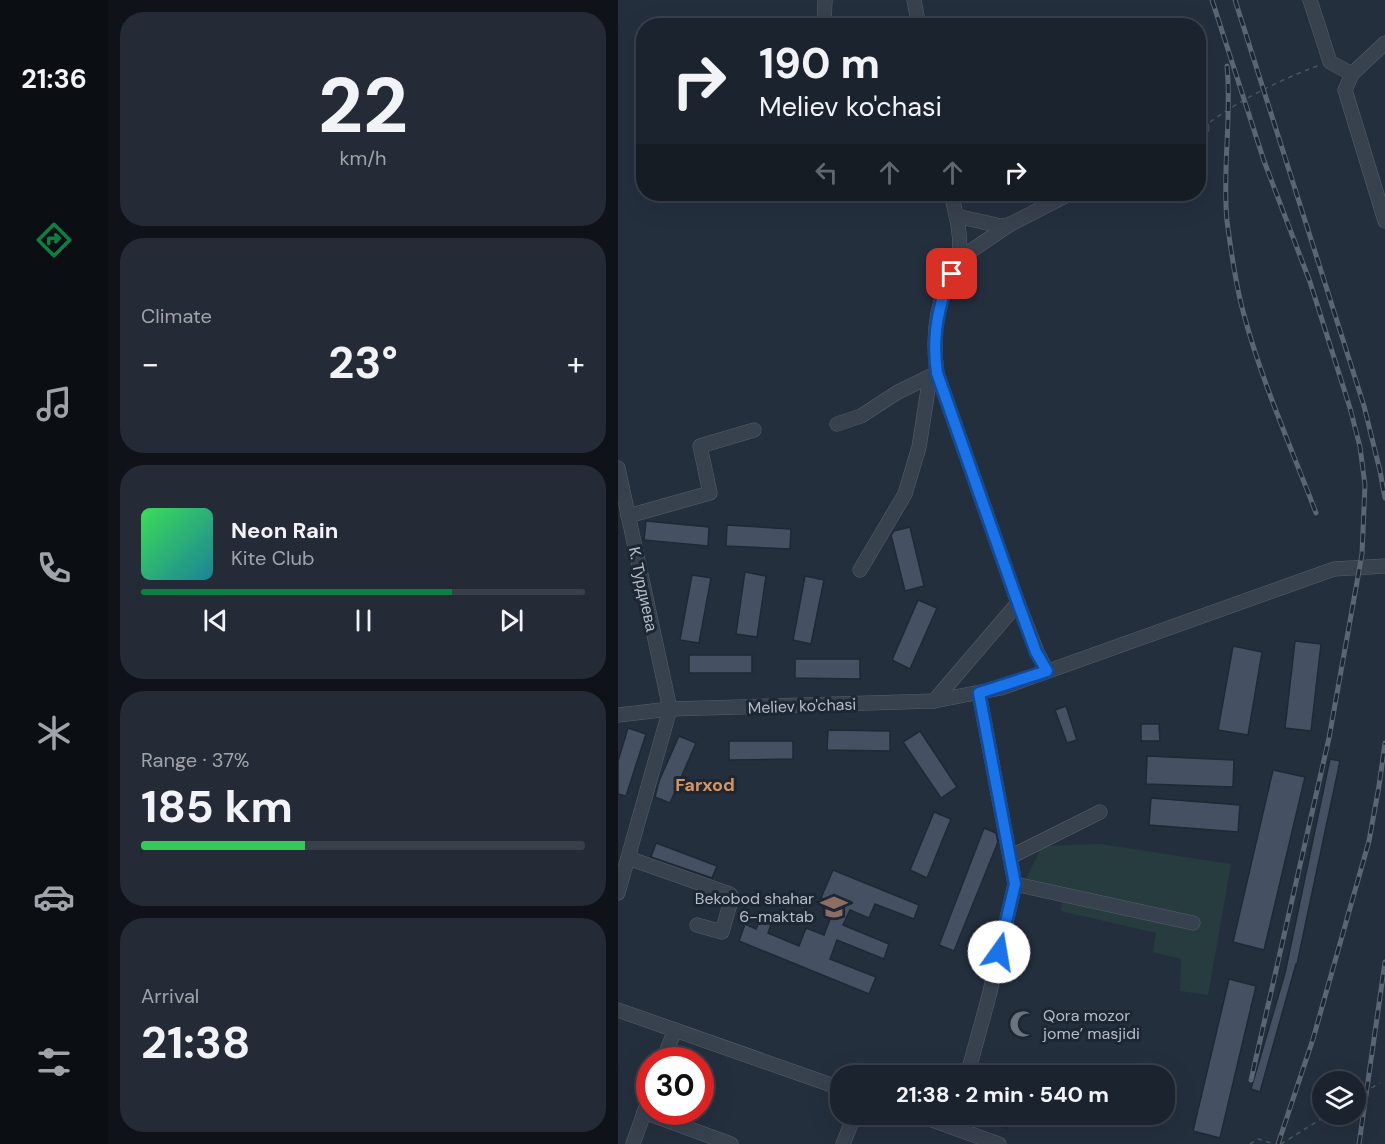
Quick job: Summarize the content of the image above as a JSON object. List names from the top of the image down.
{
  "streets": {
    "street": ["К. Турдиева", "Meliev ko'chasi"]
  },
  "crossings": [
    ["К. Турдиева", "Meliev ko'chasi"]
  ],
  "districts": ["Farxod"],
  "places": {
    "school or university": ["Bekobod shahar 6-maktab"],
    "mosque": ["Qora mozor jome’ masjidi"]
  },
  "page": {
    "tabs": "21:36",
    "tile": [
      ["22", "km/h"],
      "Climate",
      ["Range · 37%", "185 km"],
      ["Arrival", "21:38"]
    ],
    "turn": ["190 m", "Meliev ko'chasi"],
    "heat": ["−", "23°", "+"],
    "song": ["Neon Rain", "Kite Club"],
    "limit": "30",
    "trip": "21:38 · 2 min · 540 m"
  }
}
